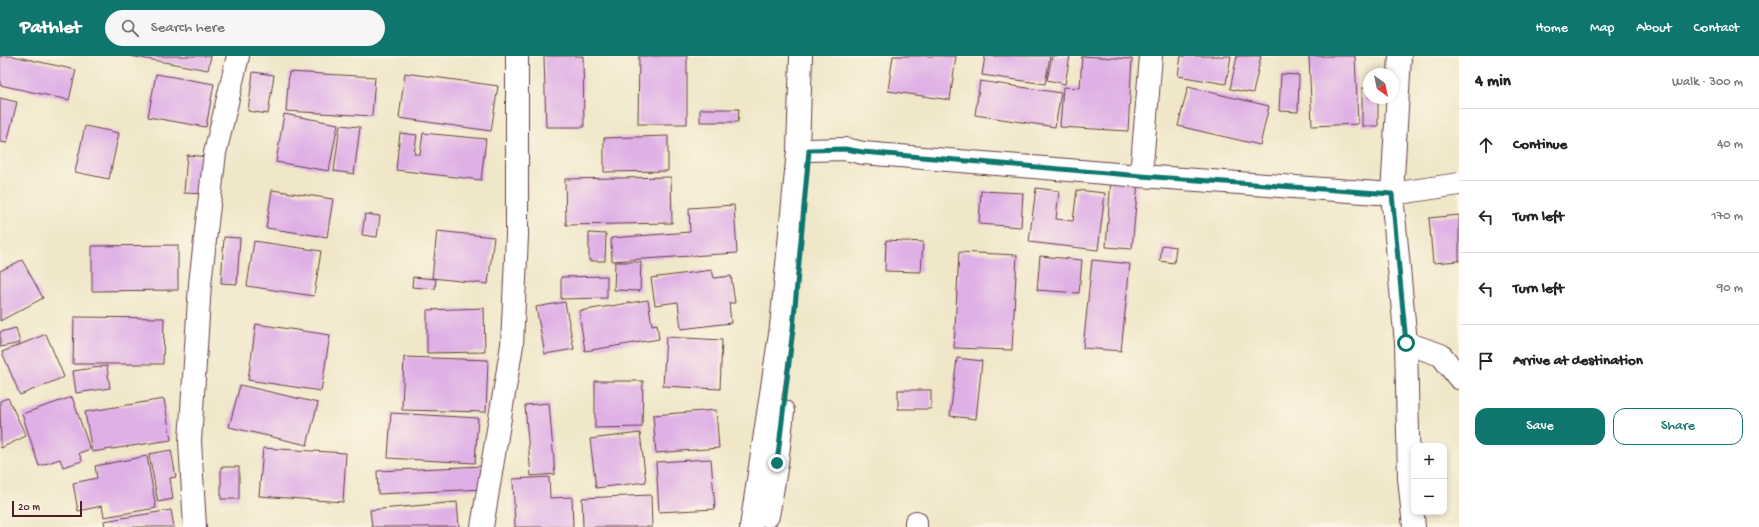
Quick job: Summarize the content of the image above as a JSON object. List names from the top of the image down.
{
  "scale_bar": "20 m",
  "north": "bottom right",
  "page": {
    "header": "Pathlet",
    "search": "Search here",
    "nav": [
      "Home",
      "Map",
      "About",
      "Contact"
    ],
    "heading": ["4 min", "Walk · 300 m"],
    "list": [
      ["Continue", "40 m"],
      ["Turn left", "170 m"],
      ["Turn left", "90 m"],
      "Arrive at destination"
    ],
    "buttons": ["Save", "Share"],
    "map_buttons": ["+", "−"],
    "scale": "20 m"
  }
}
